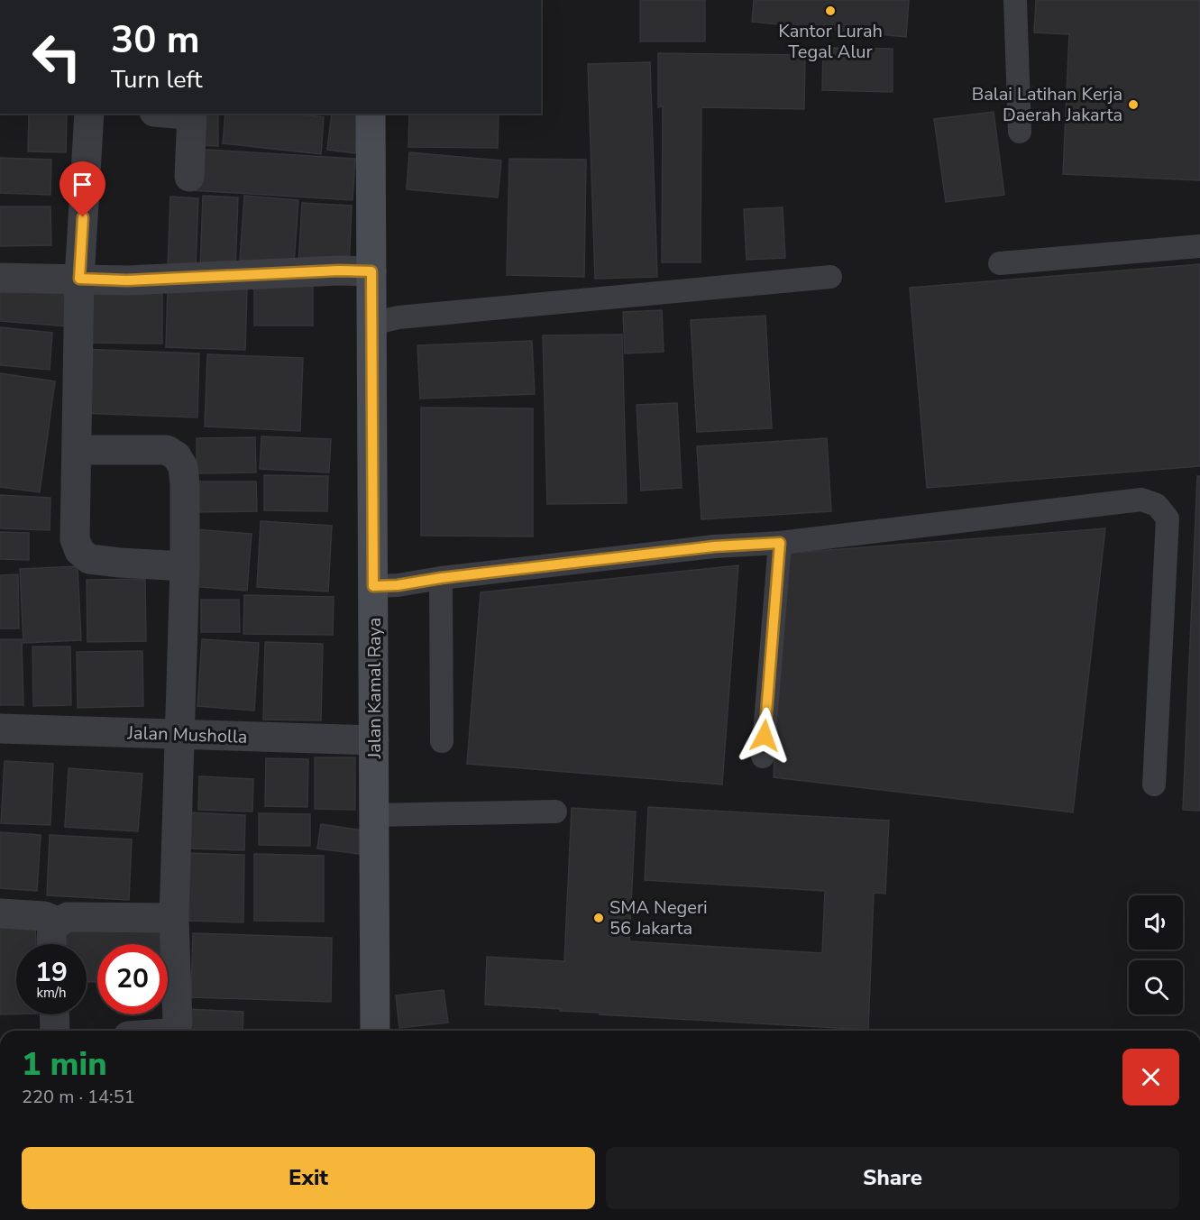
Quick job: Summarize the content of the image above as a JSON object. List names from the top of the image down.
{
  "streets": {
    "main road": ["Jalan Kamal Raya"],
    "street": ["Jalan Musholla"]
  },
  "crossings": [
    ["Jalan Kamal Raya", "Jalan Musholla"]
  ],
  "places": ["Kantor Lurah Tegal Alur", "Balai Latihan Kerja Daerah Jakarta", "SMA Negeri 56 Jakarta"],
  "page": {
    "turn": ["30 m", "Turn left"],
    "speed": "19 km/h",
    "limit": "20",
    "heading": ["1 min", "220 m · 14:51"],
    "buttons": ["Exit", "Share"]
  }
}
